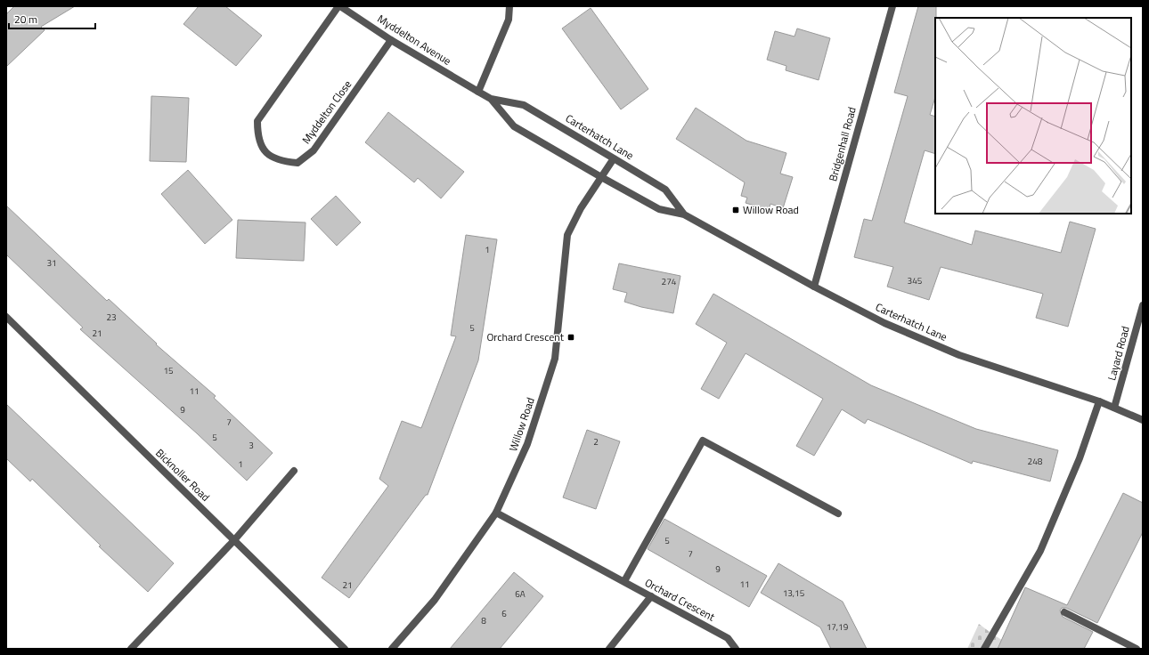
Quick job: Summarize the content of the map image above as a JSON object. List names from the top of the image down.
{
  "streets": {
    "street": [
      "Myddelton Avenue",
      "Myddelton Close",
      "Carterhatch Lane",
      "Bridgenhall Road",
      "Layard Road",
      "Willow Road",
      "Bicknoller Road",
      "Orchard Crescent"
    ]
  },
  "crossings": [
    ["Myddelton Avenue", "Myddelton Close"],
    ["Myddelton Avenue", "Carterhatch Lane"],
    ["Carterhatch Lane", "Bridgenhall Road"],
    ["Carterhatch Lane", "Layard Road"],
    ["Carterhatch Lane", "Willow Road"],
    ["Willow Road", "Orchard Crescent"]
  ],
  "places": {
    "transit": ["Willow Road", "Orchard Crescent"]
  },
  "house_numbers": [
    "1",
    "31",
    "345",
    "274",
    "23",
    "5",
    "21",
    "15",
    "11",
    "9",
    "7",
    "5",
    "2",
    "3",
    "248",
    "1",
    "5",
    "7",
    "9",
    "11",
    "21",
    "13,15",
    "6A",
    "6",
    "8",
    "17,19"
  ],
  "scale_bar": "20 m"
}
